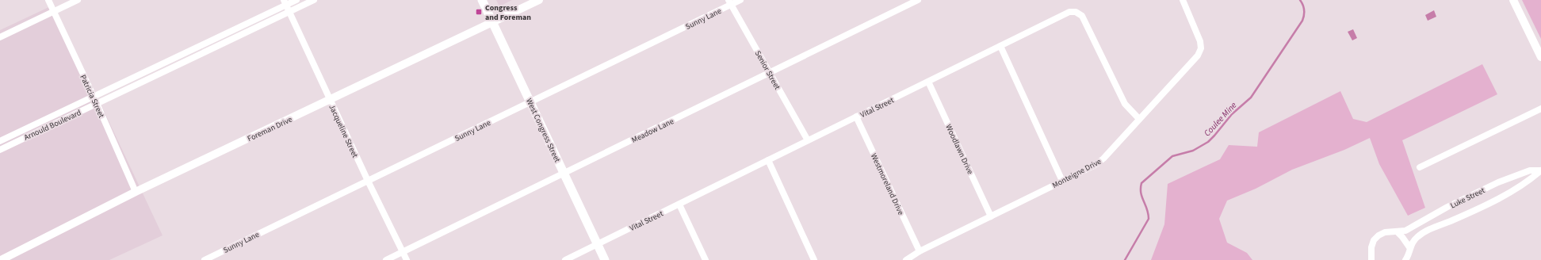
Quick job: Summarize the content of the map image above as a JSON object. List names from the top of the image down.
{
  "streets": {
    "main road": ["West Congress Street"],
    "street": [
      "Sunny Lane",
      "Senior Street",
      "Patricia Street",
      "Vital Street",
      "Arnould Boulevard",
      "Foreman Drive",
      "Meadow Lane",
      "Jacqueline Street",
      "Woodlawn Drive",
      "Monteigne Drive",
      "Westmoreland Drive",
      "Luke Street"
    ]
  },
  "crossings": [
    ["Sunny Lane", "Senior Street"],
    ["Sunny Lane", "West Congress Street"],
    ["Sunny Lane", "Jacqueline Street"],
    ["Senior Street", "Vital Street"],
    ["Senior Street", "Meadow Lane"],
    ["Patricia Street", "Arnould Boulevard"],
    ["Patricia Street", "Foreman Drive"],
    ["Vital Street", "West Congress Street"],
    ["Vital Street", "Woodlawn Drive"],
    ["Vital Street", "Monteigne Drive"],
    ["Vital Street", "Westmoreland Drive"],
    ["Arnould Boulevard", "Jacqueline Street"],
    ["Foreman Drive", "West Congress Street"],
    ["Foreman Drive", "Jacqueline Street"],
    ["West Congress Street", "Meadow Lane"],
    ["Meadow Lane", "Jacqueline Street"],
    ["Woodlawn Drive", "Monteigne Drive"],
    ["Monteigne Drive", "Westmoreland Drive"]
  ],
  "water": ["Coulee Mine"],
  "places": {
    "transit": ["Congress and Foreman"]
  }
}
